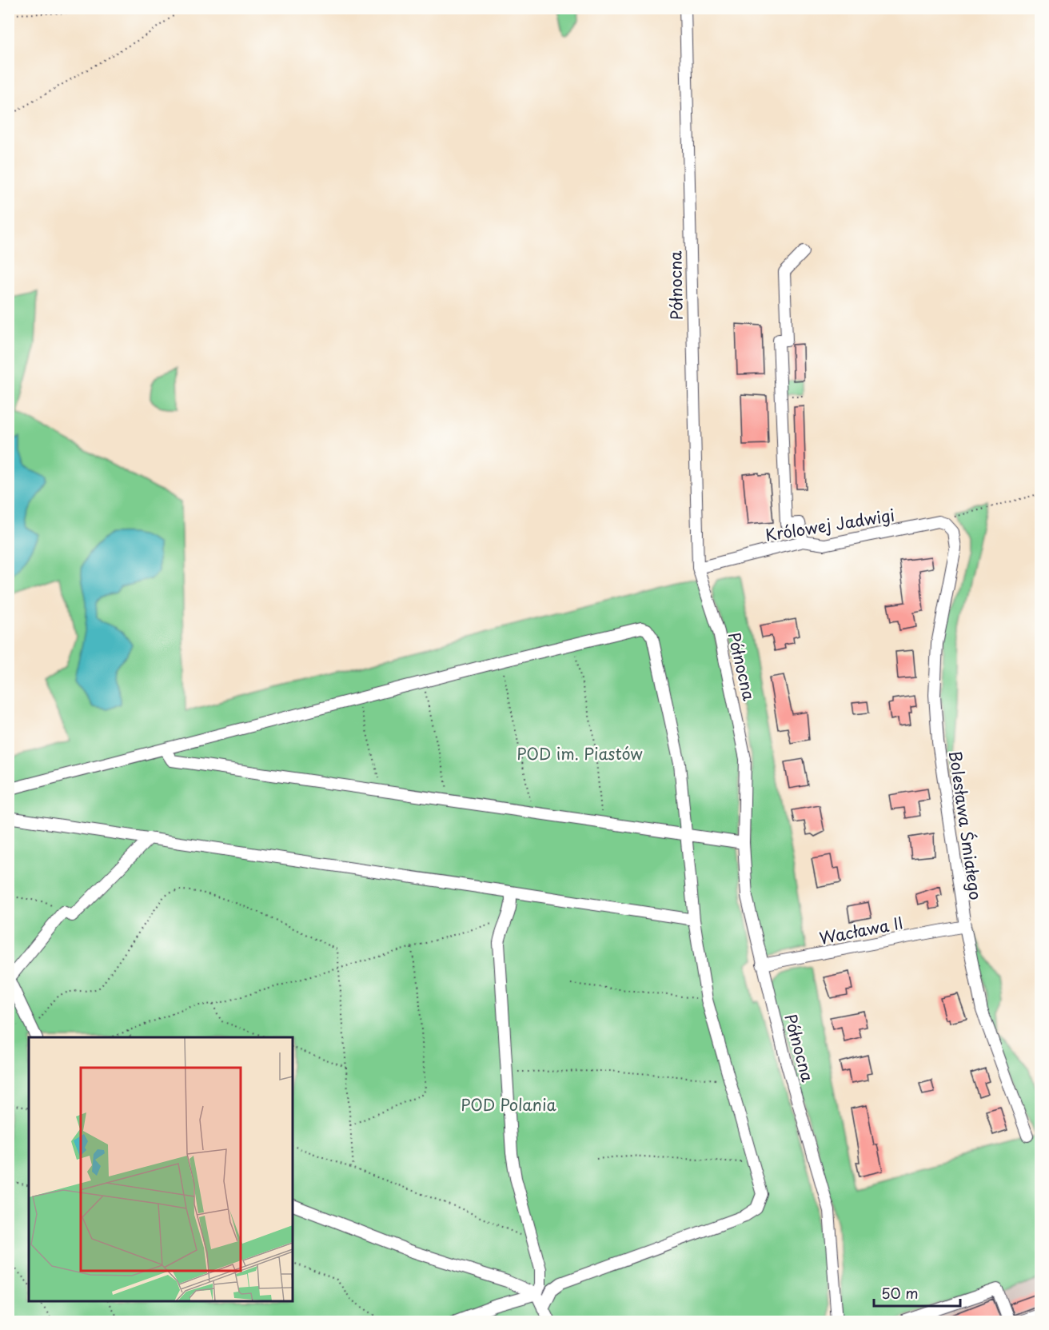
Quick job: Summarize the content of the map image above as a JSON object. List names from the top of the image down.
{
  "streets": {
    "street": [
      "Północna",
      "Królowej Jadwigi",
      "Bolesława Śmiałego",
      "Wacława II"
    ]
  },
  "crossings": [
    ["Północna", "Królowej Jadwigi"],
    ["Północna", "Wacława II"],
    ["Królowej Jadwigi", "Bolesława Śmiałego"],
    ["Bolesława Śmiałego", "Wacława II"]
  ],
  "parks": ["POD im. Piastów", "POD Polania"],
  "scale_bar": "50 m"
}
